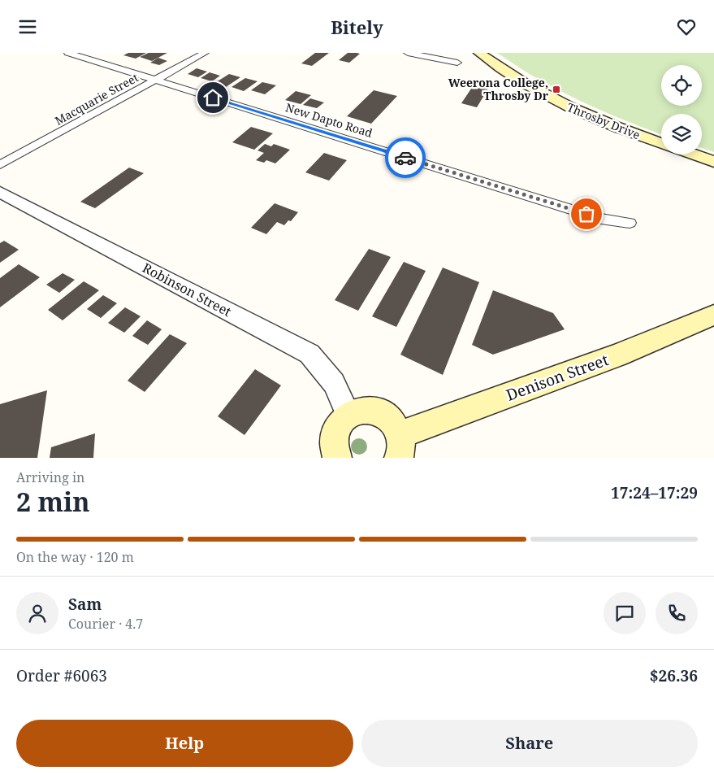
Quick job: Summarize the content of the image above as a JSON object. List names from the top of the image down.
{
  "streets": {
    "main road": ["Throsby Drive", "Denison Street"],
    "street": ["Macquarie Street", "New Dapto Road", "Robinson Street"]
  },
  "crossings": [
    ["Macquarie Street", "New Dapto Road"]
  ],
  "places": {
    "transit": ["Weerona College, Throsby Dr"]
  },
  "page": {
    "header": "Bitely",
    "heading": ["2 min", "Arriving in", "17:24–17:29"],
    "panel": [
      "Sam",
      "Courier · 4.7",
      "Order #6063",
      "$26.36"
    ],
    "bar": "On the way · 120 m",
    "buttons": ["Help", "Share"]
  }
}
